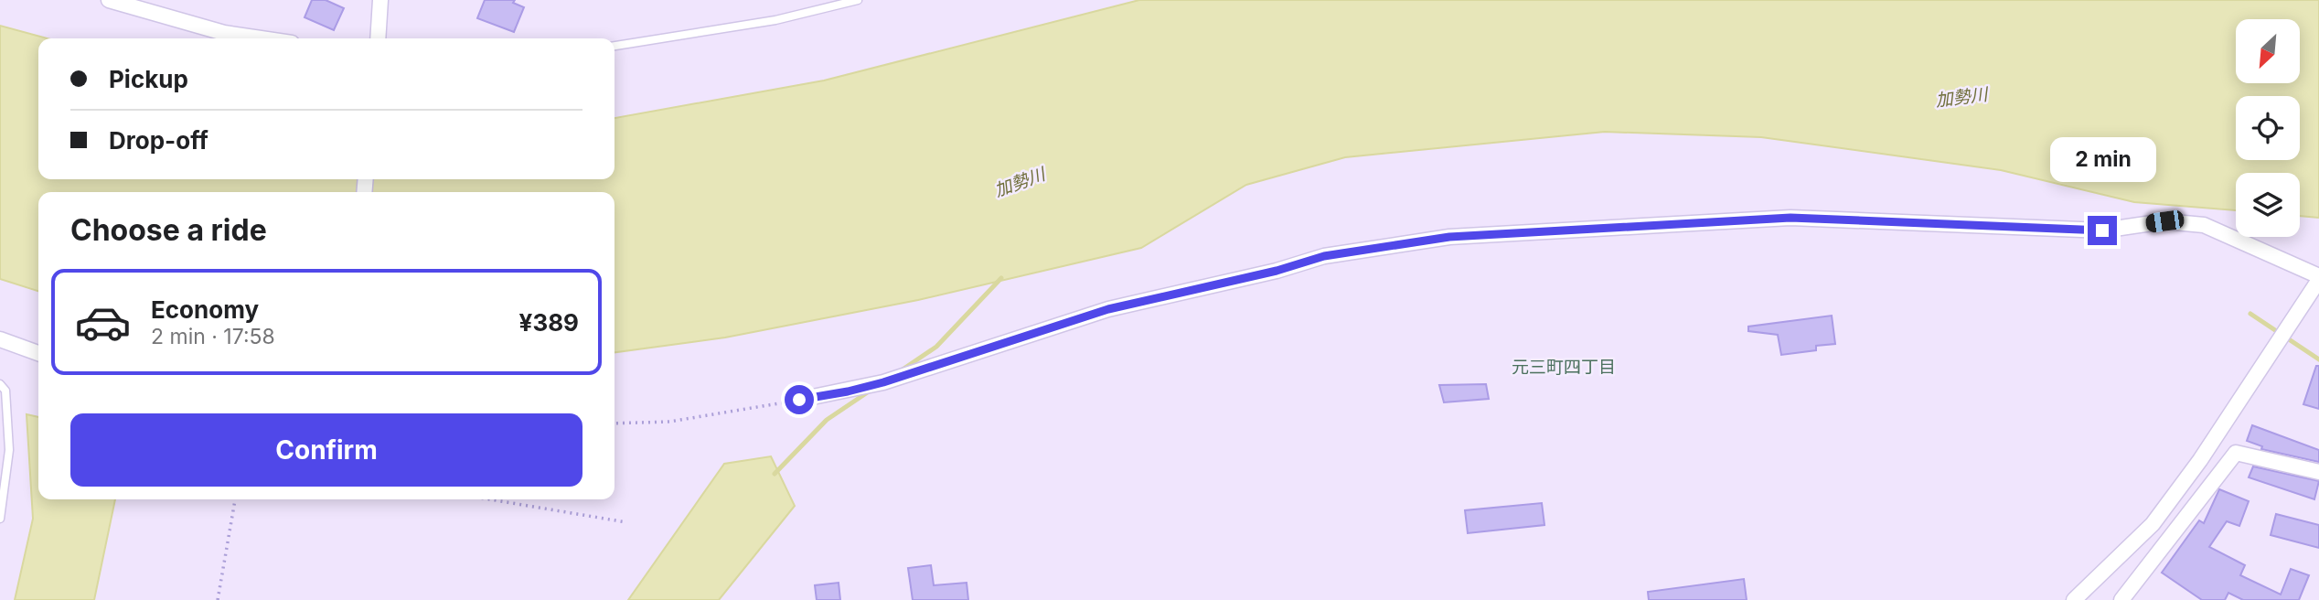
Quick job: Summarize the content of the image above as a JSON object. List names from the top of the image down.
{
  "districts": ["元三町四丁目"],
  "water": ["加勢川"],
  "north": "bottom left",
  "page": {
    "banner": ["Pickup", "Drop-off"],
    "bubble": "2 min",
    "heading": "Choose a ride",
    "list": [
      {
        "name": "Economy",
        "note": "2 min · 17:58",
        "value": "¥389"
      }
    ],
    "buttons": "Confirm"
  }
}
